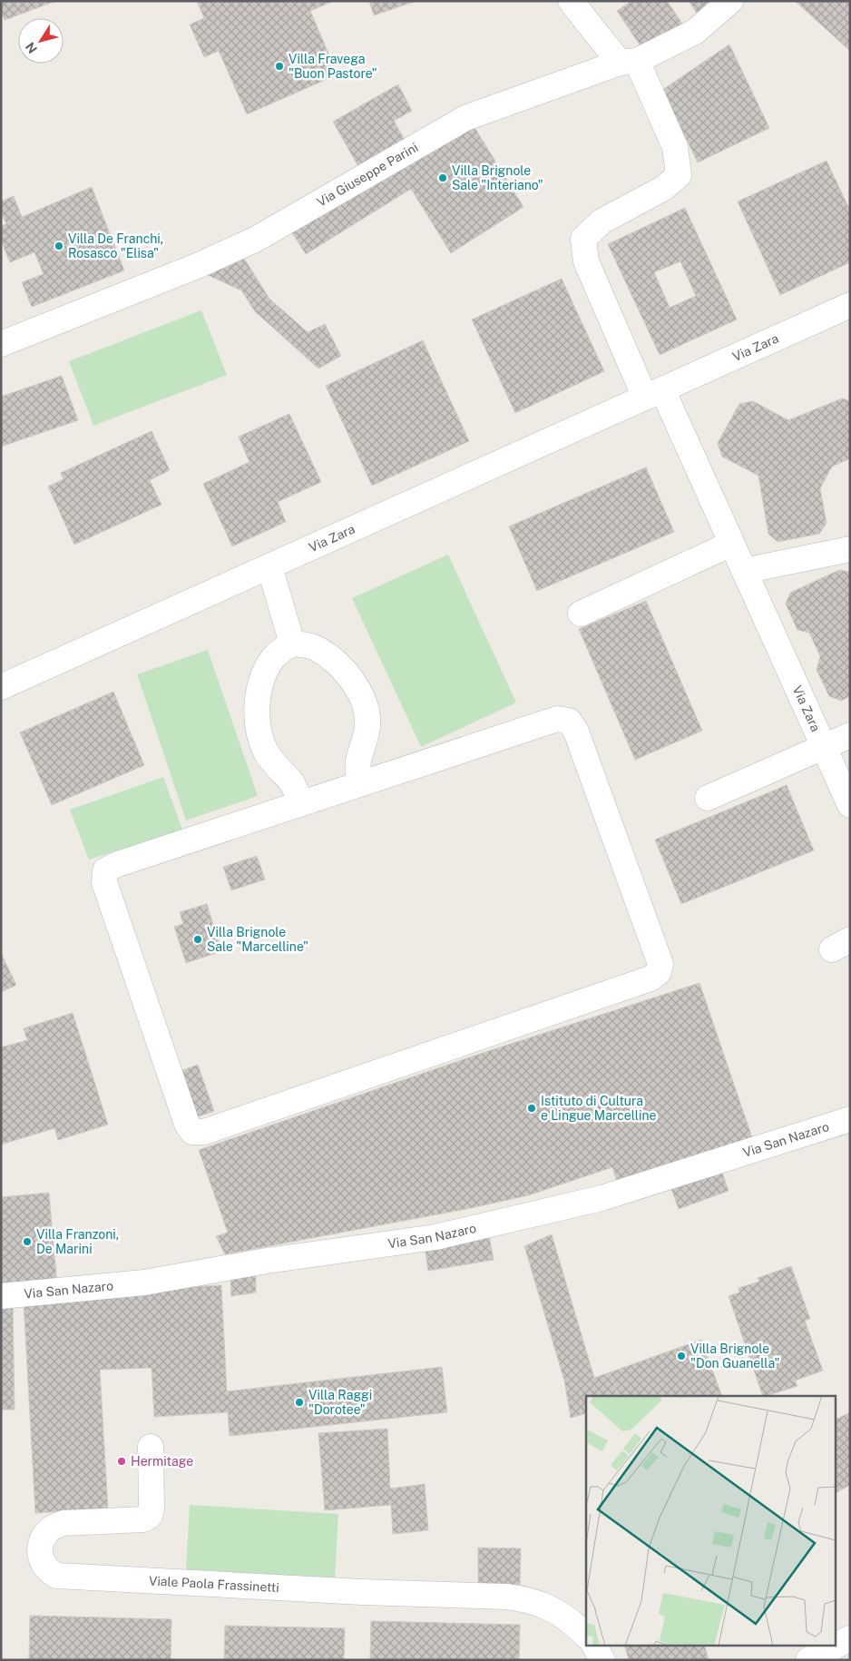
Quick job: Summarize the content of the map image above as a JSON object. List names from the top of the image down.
{
  "streets": {
    "street": [
      "Via Giuseppe Parini",
      "Via Zara",
      "Via San Nazaro",
      "Viale Paola Frassinetti"
    ]
  },
  "places": [
    "Villa Fravega \"Buon Pastore\"",
    "Villa Brignole Sale \"Interiano\"",
    "Villa De Franchi, Rosasco \"Elisa\"",
    "Villa Brignole Sale \"Marcelline\"",
    "Istituto di Cultura e Lingue Marcelline",
    "Villa Franzoni, De Marini",
    "Villa Brignole \"Don Guanella\"",
    "Villa Raggi \"Dorotee\"",
    "Hermitage"
  ],
  "north": "bottom left"
}
